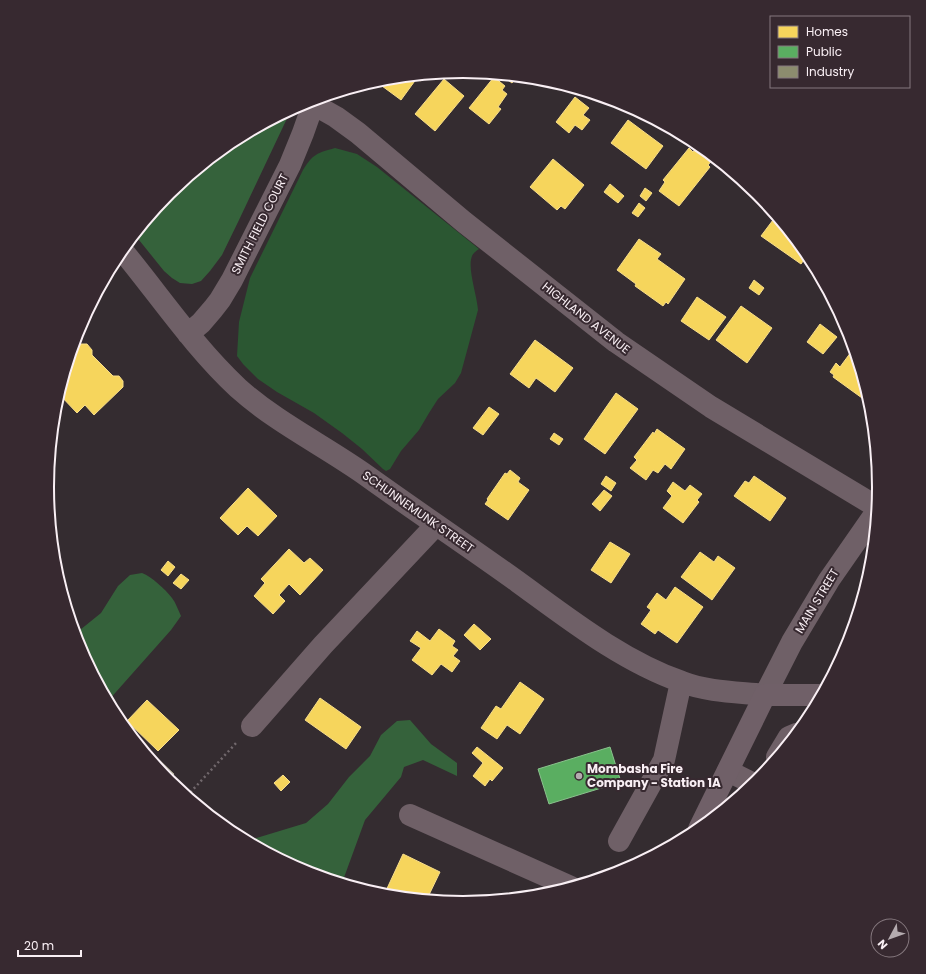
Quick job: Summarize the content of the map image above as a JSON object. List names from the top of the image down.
{
  "streets": {
    "street": [
      "SMITH FIELD COURT",
      "HIGHLAND AVENUE",
      "SCHUNNEMUNK STREET",
      "MAIN STREET"
    ]
  },
  "crossings": [
    ["SMITH FIELD COURT", "SCHUNNEMUNK STREET"],
    ["SCHUNNEMUNK STREET", "MAIN STREET"]
  ],
  "places": ["Mombasha Fire Company - Station 1A"],
  "legend": ["Homes", "Public", "Industry"],
  "scale_bar": "20 m",
  "north": "bottom left"
}
